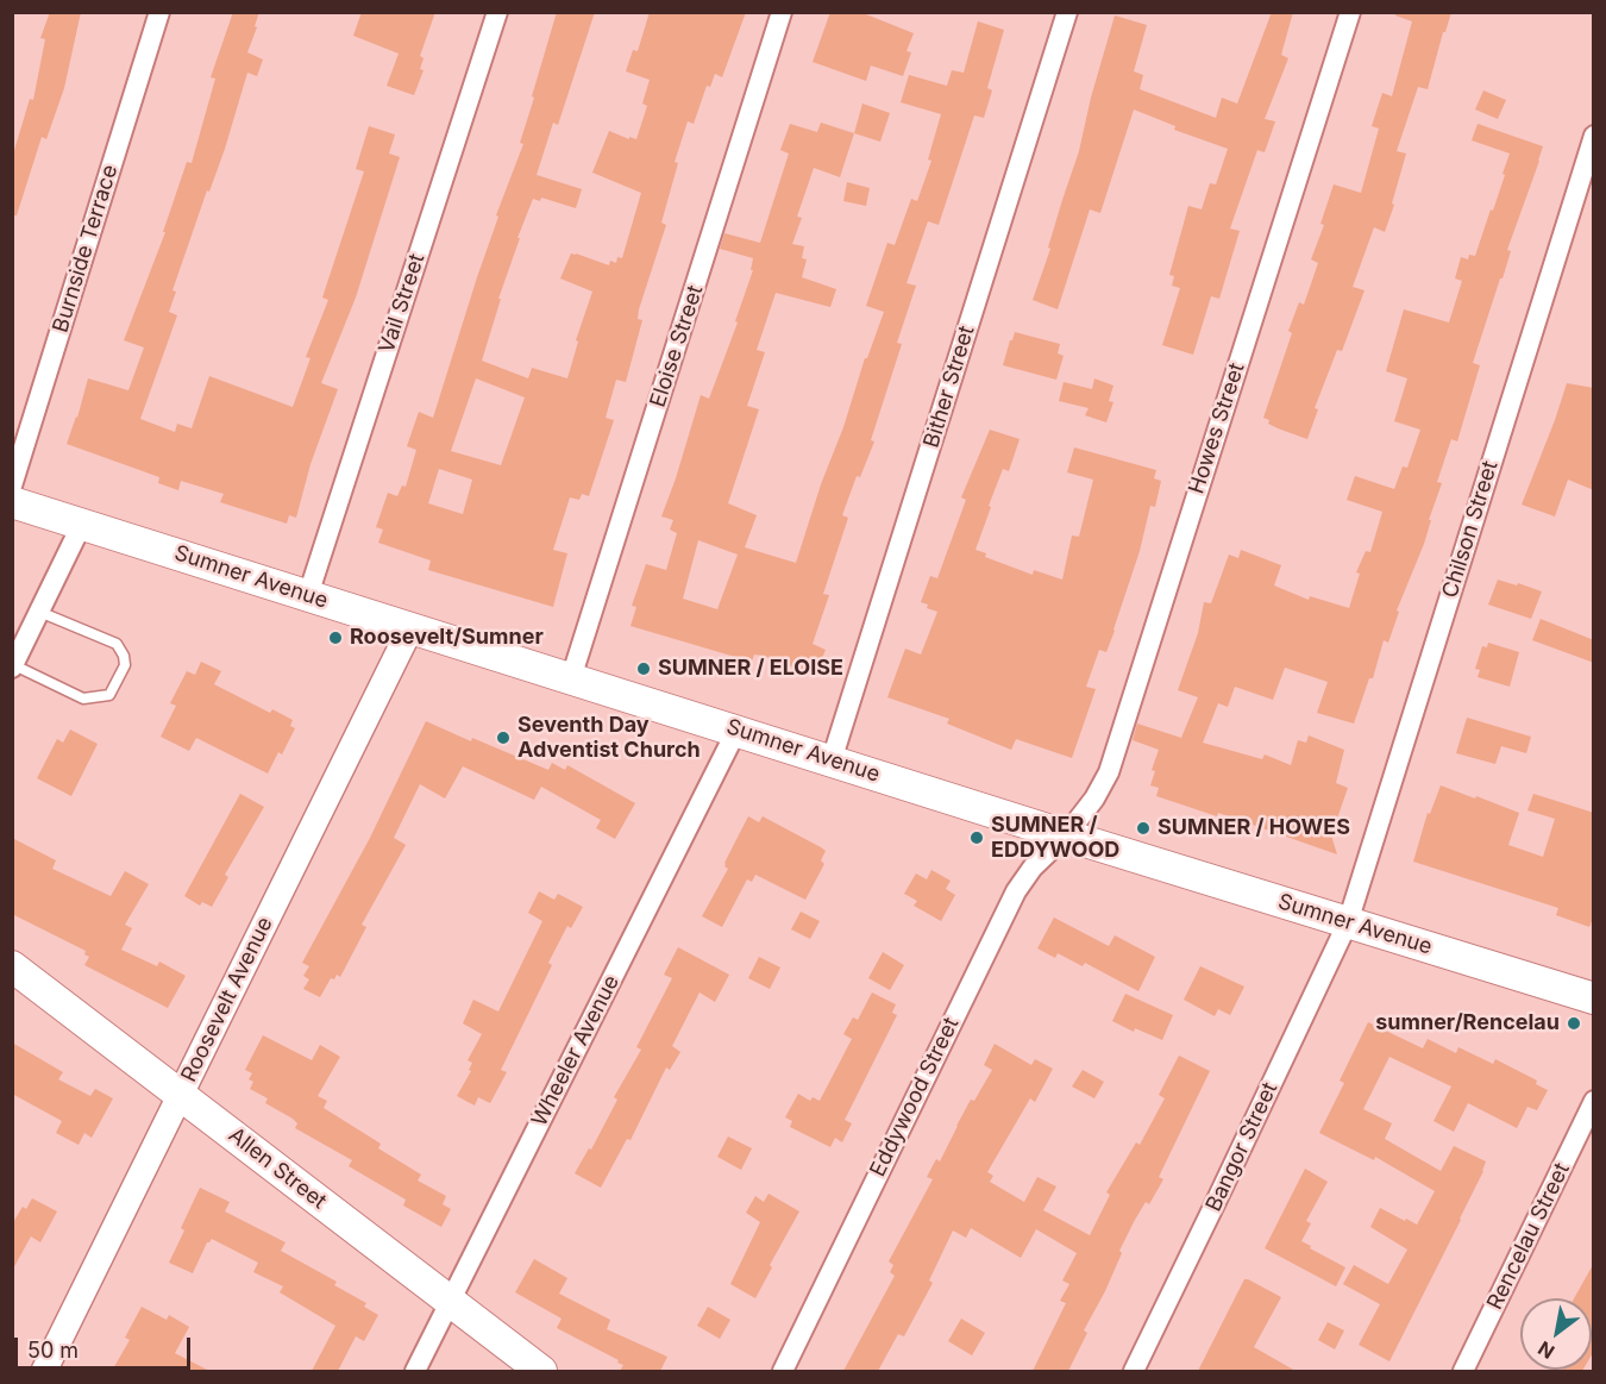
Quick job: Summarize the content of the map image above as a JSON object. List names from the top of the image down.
{
  "streets": {
    "main road": ["Sumner Avenue", "Allen Street"],
    "street": [
      "Burnside Terrace",
      "Vail Street",
      "Eloise Street",
      "Bither Street",
      "Howes Street",
      "Chilson Street",
      "Roosevelt Avenue",
      "Wheeler Avenue",
      "Eddywood Street",
      "Bangor Street",
      "Rencelau Street"
    ]
  },
  "crossings": [
    ["Vail Street", "Sumner Avenue"],
    ["Eloise Street", "Sumner Avenue"],
    ["Bither Street", "Sumner Avenue"],
    ["Howes Street", "Sumner Avenue"],
    ["Howes Street", "Eddywood Street"],
    ["Chilson Street", "Sumner Avenue"],
    ["Chilson Street", "Bangor Street"],
    ["Sumner Avenue", "Roosevelt Avenue"],
    ["Sumner Avenue", "Wheeler Avenue"],
    ["Sumner Avenue", "Eddywood Street"],
    ["Sumner Avenue", "Bangor Street"],
    ["Roosevelt Avenue", "Allen Street"],
    ["Wheeler Avenue", "Allen Street"]
  ],
  "places": [
    "Roosevelt/Sumner",
    "SUMNER / ELOISE",
    "Seventh Day Adventist Church",
    "SUMNER / HOWES",
    "SUMNER / EDDYWOOD",
    "sumner/Rencelau"
  ],
  "scale_bar": "50 m",
  "north": "bottom left"
}
